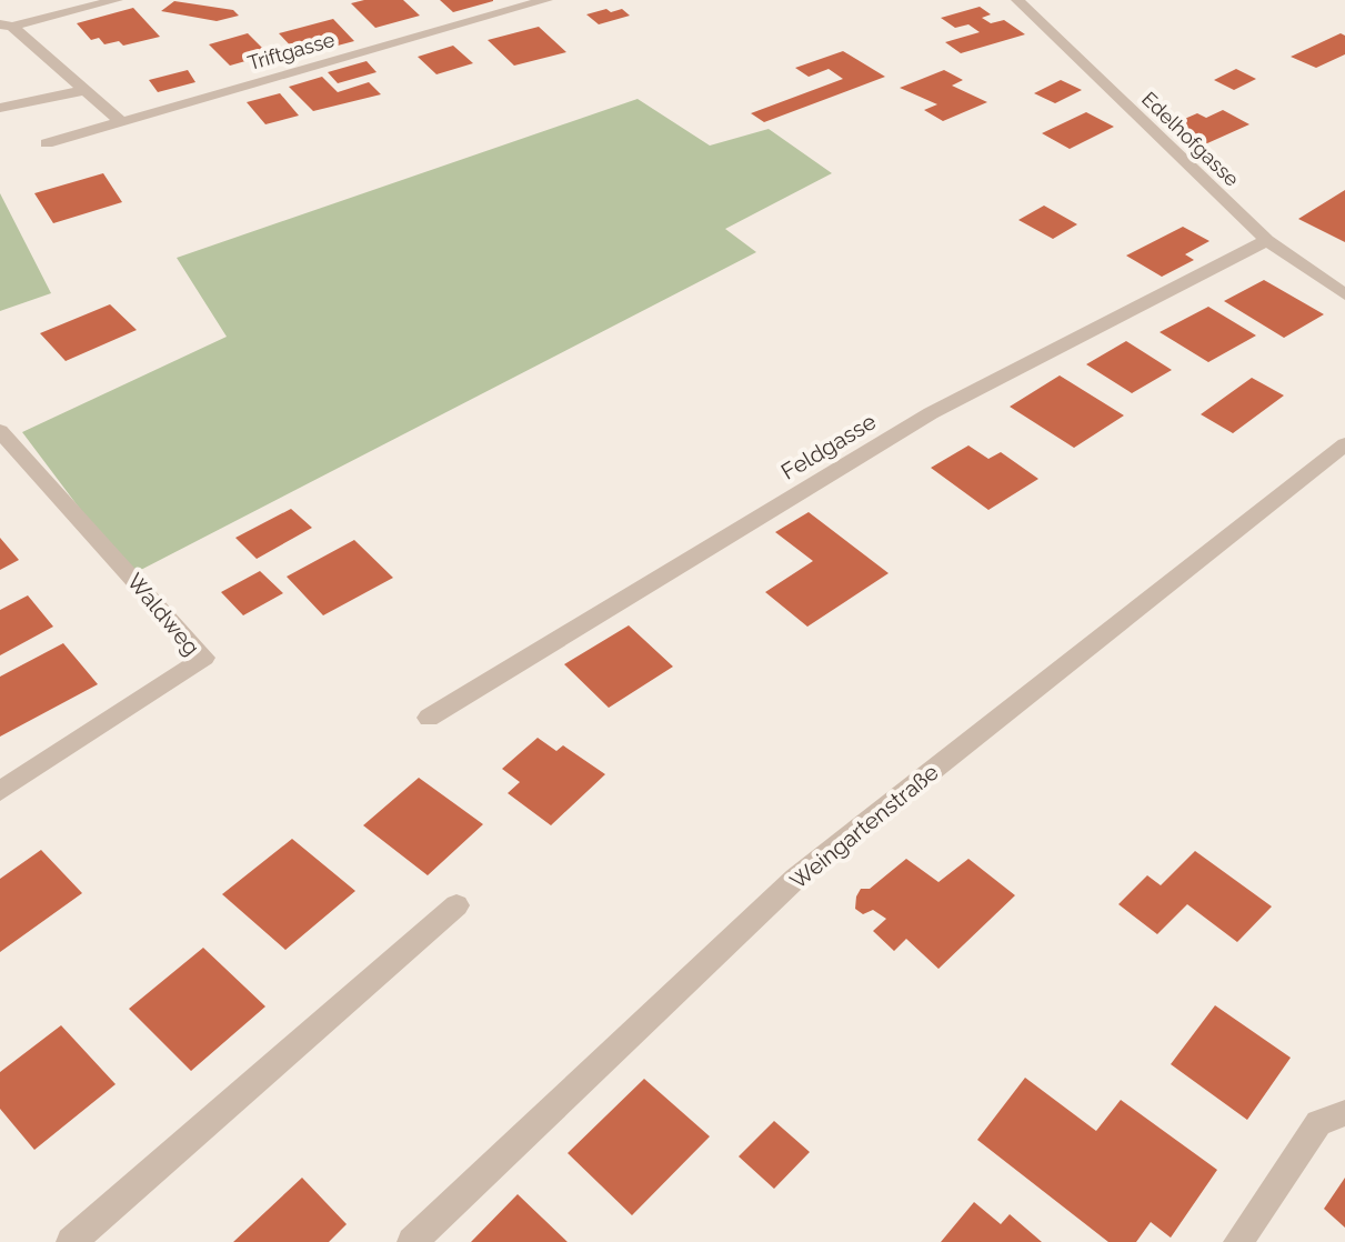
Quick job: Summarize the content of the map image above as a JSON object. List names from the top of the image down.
{
  "streets": {
    "street": [
      "Triftgasse",
      "Edelhofgasse",
      "Feldgasse",
      "Waldweg",
      "Weingartenstraße"
    ]
  },
  "crossings": [
    ["Edelhofgasse", "Feldgasse"]
  ]
}
